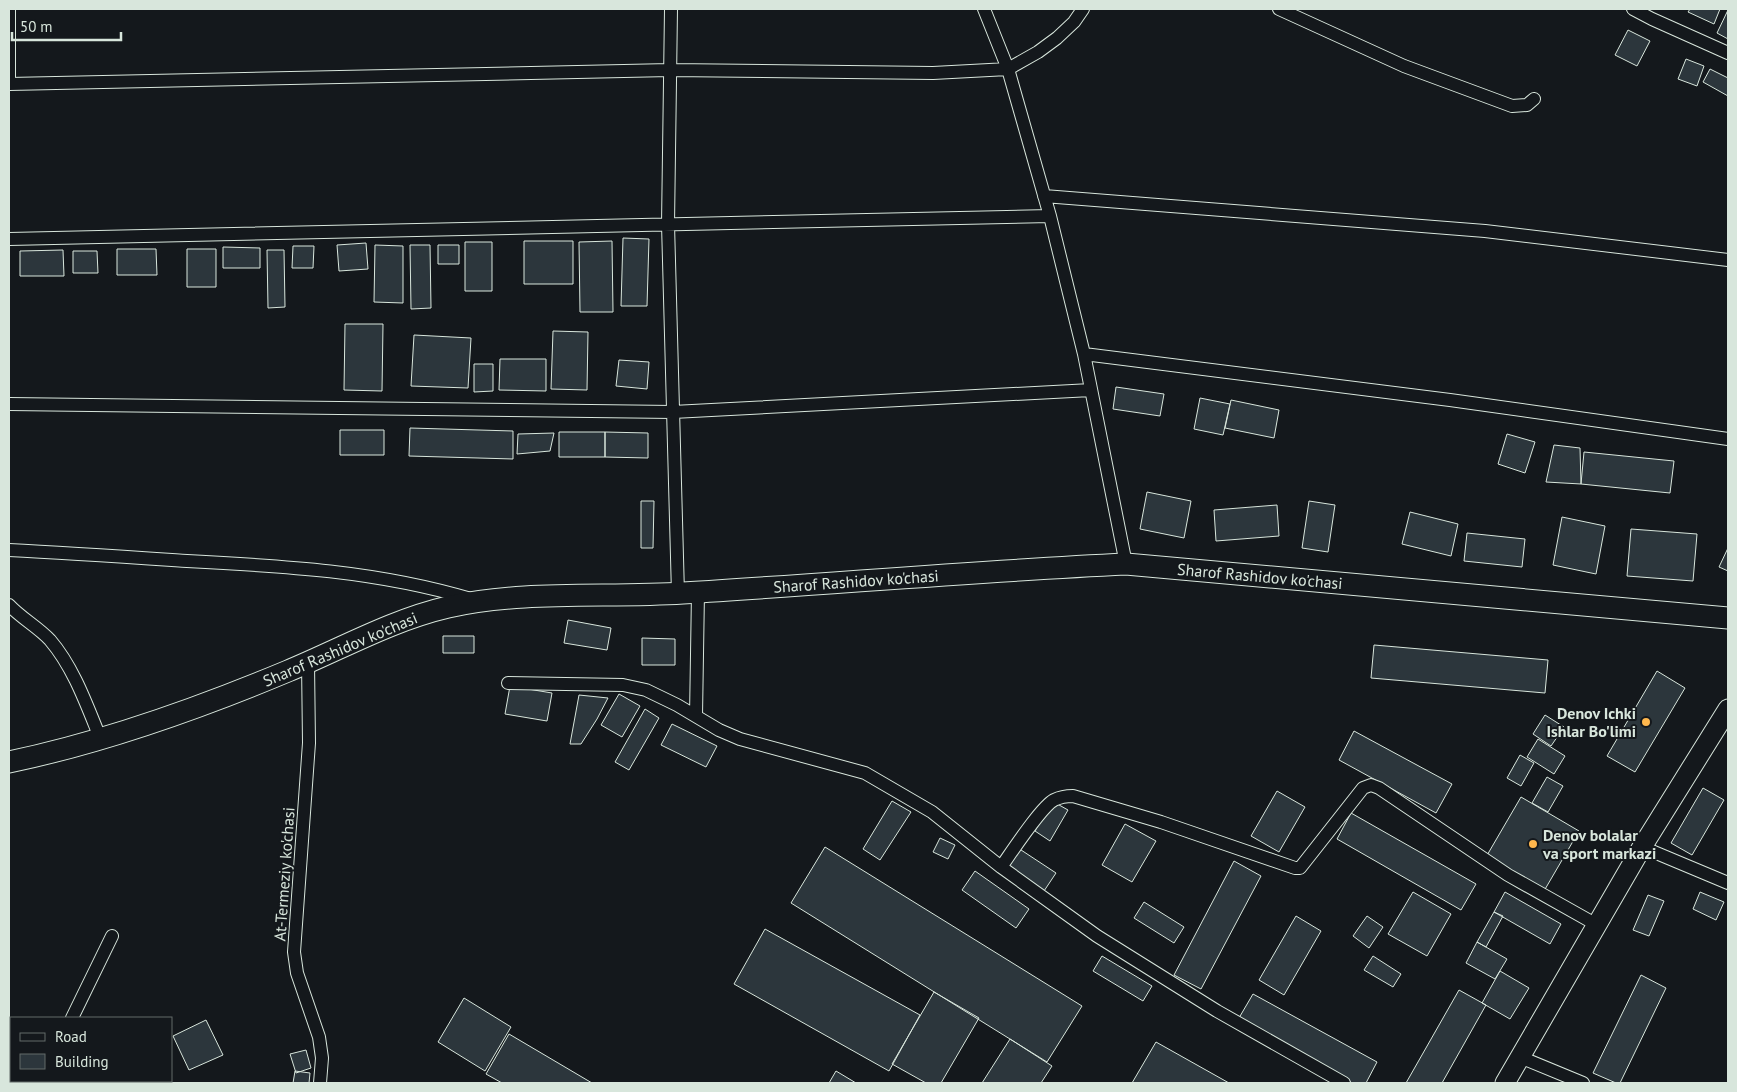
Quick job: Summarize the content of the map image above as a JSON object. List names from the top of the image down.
{
  "streets": {
    "main road": ["Sharof Rashidov ko'chasi"],
    "street": ["At-Termeziy ko'chasi"]
  },
  "crossings": [
    ["Sharof Rashidov ko'chasi", "At-Termeziy ko'chasi"]
  ],
  "places": ["Denov Ichki Ishlar Bo'limi", "Denov bolalar va sport markazi"],
  "legend": ["Road", "Building"],
  "scale_bar": "50 m"
}
